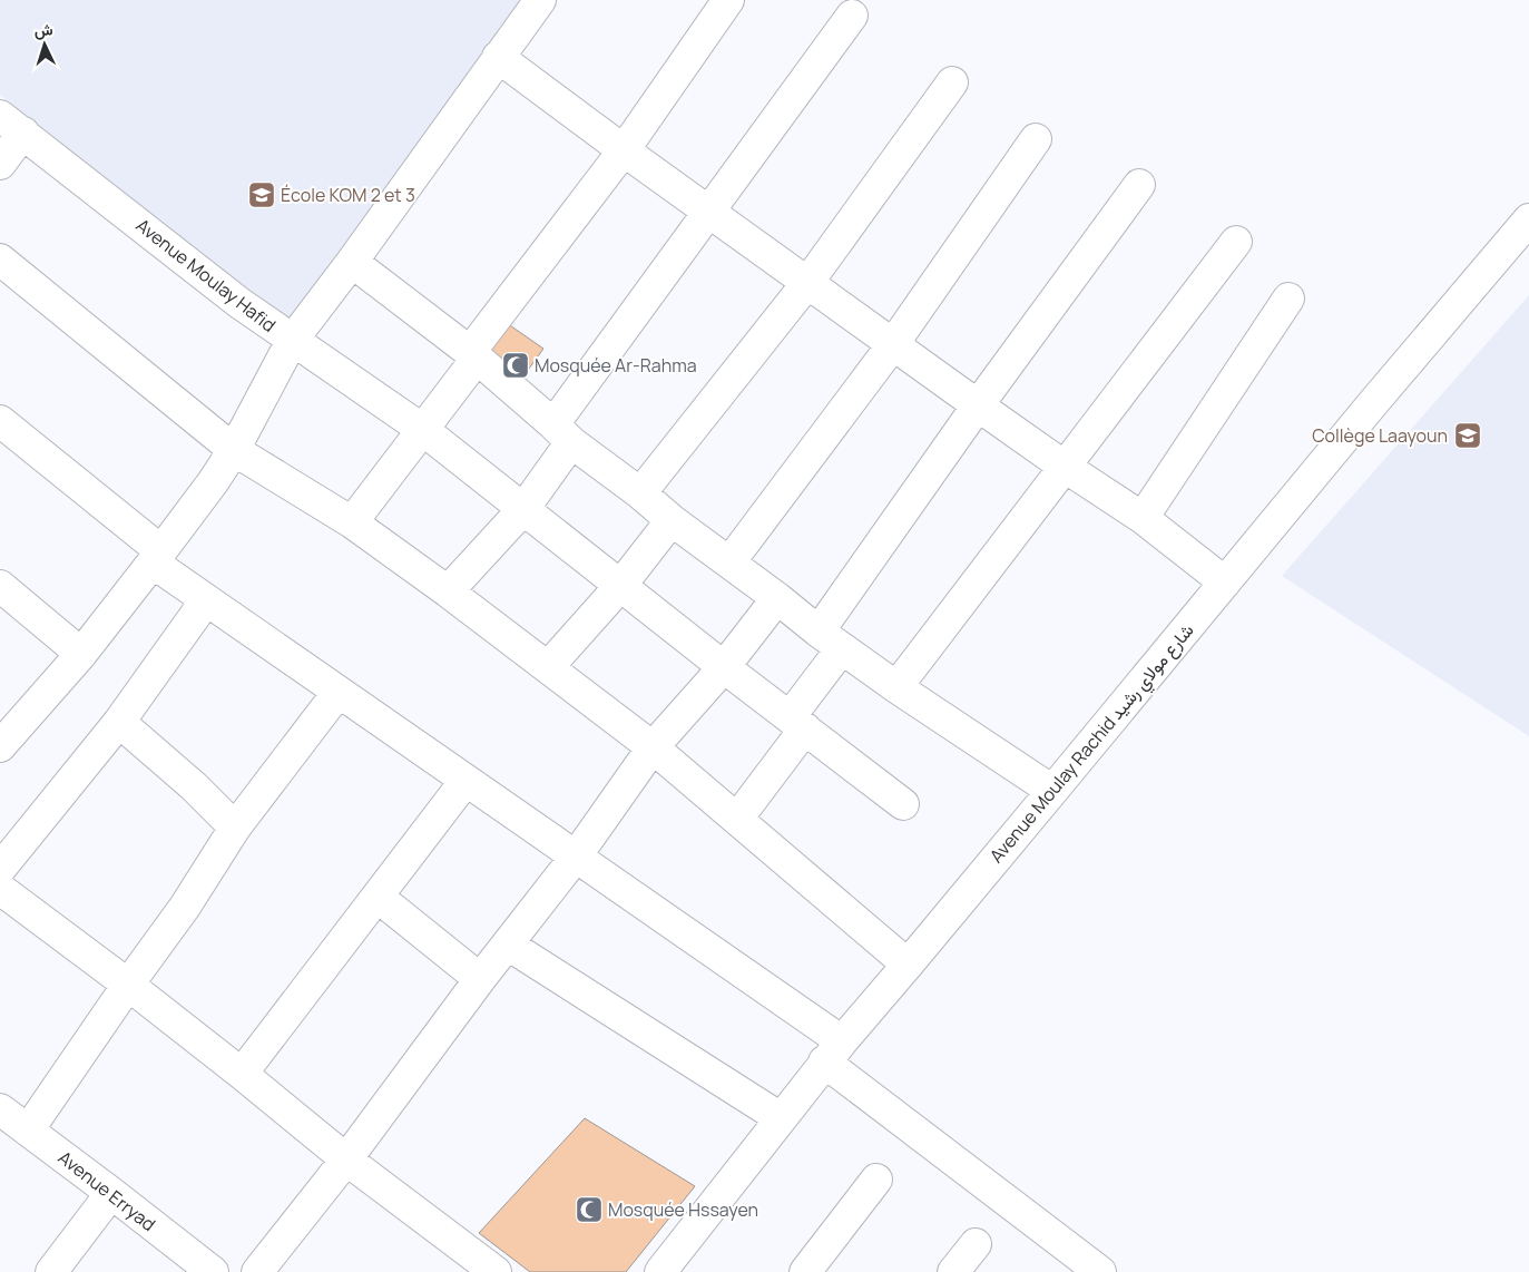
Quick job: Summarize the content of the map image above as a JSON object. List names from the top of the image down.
{
  "streets": {
    "street": ["Avenue Moulay Hafid", "Avenue Moulay Rachid شارع مولاي رشيد", "Avenue Erryad"]
  },
  "places": {
    "school or university": ["École KOM 2 et 3", "Collège Laayoun"],
    "mosque": ["Mosquée Ar-Rahma", "Mosquée Hssayen"]
  },
  "north": "top"
}
